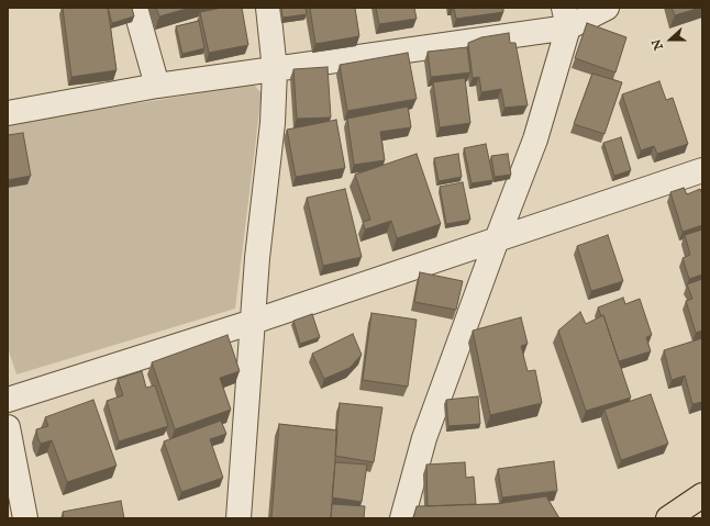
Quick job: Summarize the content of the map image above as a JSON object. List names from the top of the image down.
{
  "north": "left"
}
